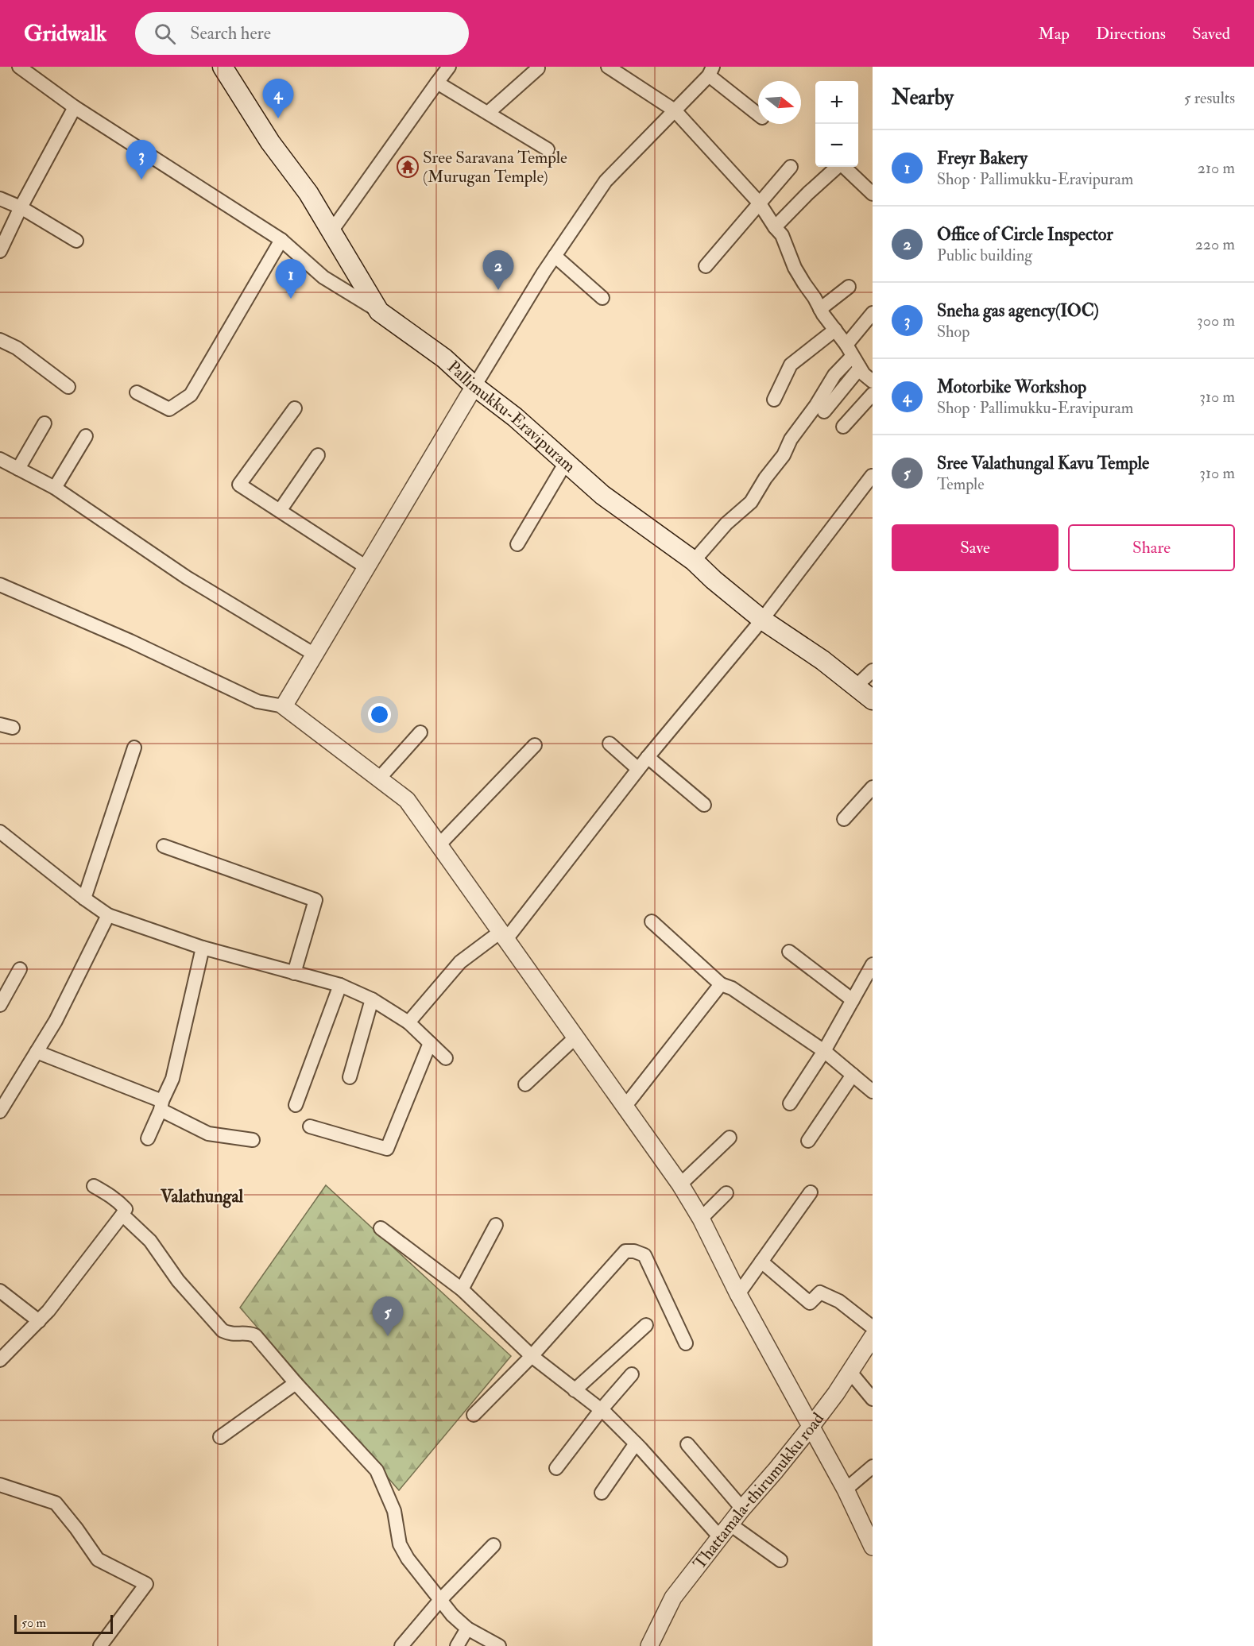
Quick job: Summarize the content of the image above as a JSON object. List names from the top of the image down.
{
  "streets": {
    "main road": ["Pallimukku-Eravipuram"],
    "street": ["Thattamala-thirumukku road"]
  },
  "districts": ["Valathungal"],
  "places": {
    "temple": ["Sree Saravana Temple (Murugan Temple)"]
  },
  "scale_bar": "50 m",
  "north": "right",
  "page": {
    "header": "Gridwalk",
    "search": "Search here",
    "nav": ["Map", "Directions", "Saved"],
    "heading": ["Nearby", "5 results"],
    "pins": [
      "4",
      "3",
      "2",
      "1",
      "5"
    ],
    "map_buttons": ["+", "−"],
    "list": [
      {
        "mark": "1",
        "name": "Freyr Bakery",
        "note": "Shop · Pallimukku-Eravipuram",
        "value": "210 m"
      },
      {
        "mark": "2",
        "name": "Office of Circle Inspector",
        "note": "Public building",
        "value": "220 m"
      },
      {
        "mark": "3",
        "name": "Sneha gas agency(IOC)",
        "note": "Shop",
        "value": "300 m"
      },
      {
        "mark": "4",
        "name": "Motorbike Workshop",
        "note": "Shop · Pallimukku-Eravipuram",
        "value": "310 m"
      },
      {
        "mark": "5",
        "name": "Sree Valathungal Kavu Temple",
        "note": "Temple",
        "value": "310 m"
      }
    ],
    "buttons": ["Save", "Share"],
    "scale": "50 m"
  }
}
